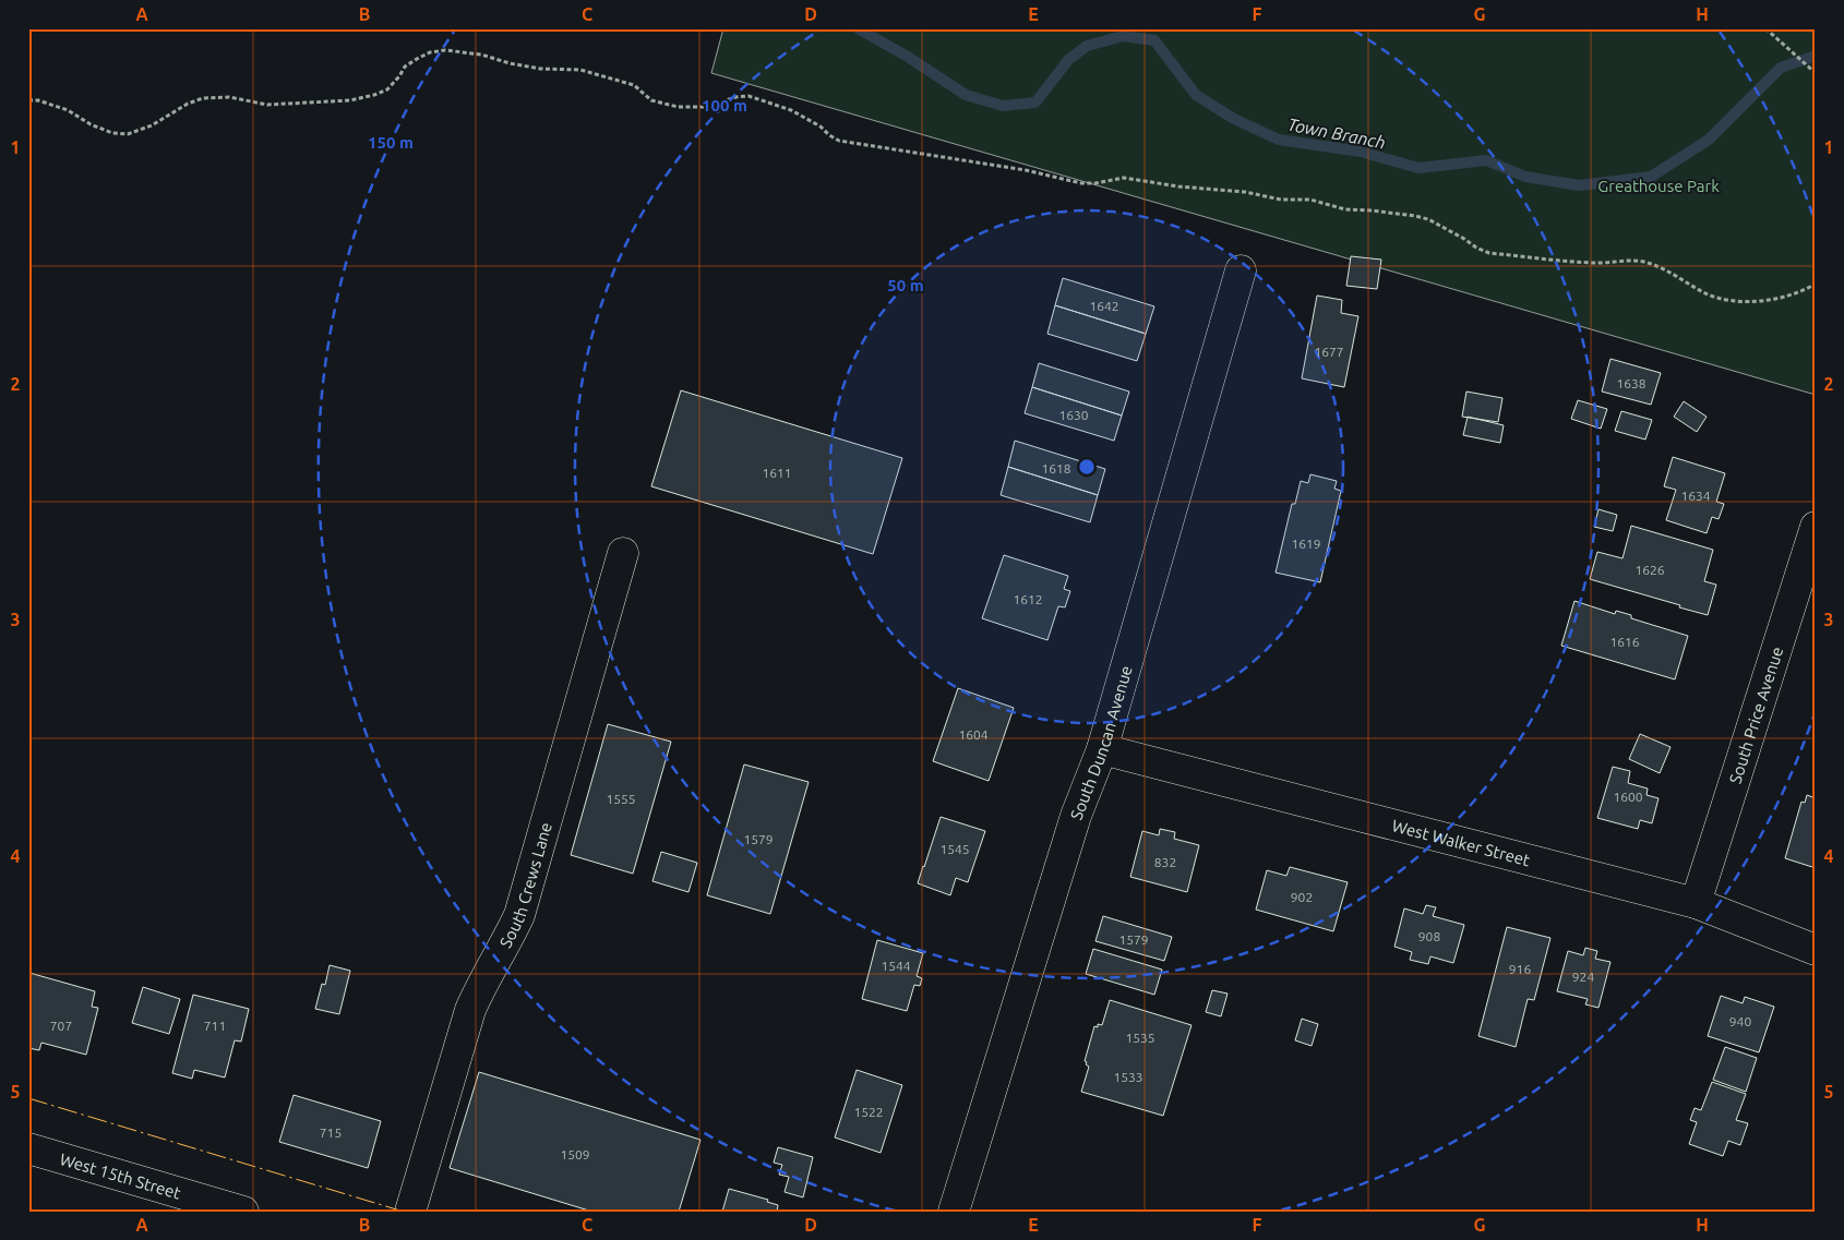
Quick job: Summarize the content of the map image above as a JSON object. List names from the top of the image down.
{
  "streets": {
    "street": [
      "South Price Avenue",
      "South Duncan Avenue",
      "West Walker Street",
      "South Crews Lane",
      "West 15th Street"
    ]
  },
  "crossings": [
    ["South Price Avenue", "West Walker Street"],
    ["South Duncan Avenue", "West Walker Street"]
  ],
  "water": ["Town Branch"],
  "parks": ["Greathouse Park"],
  "house_numbers": [
    "1642",
    "1677",
    "1638",
    "1630",
    "1618",
    "1611",
    "1634",
    "1619",
    "1626",
    "1612",
    "1616",
    "1604",
    "1600",
    "1555",
    "1579",
    "1545",
    "832",
    "902",
    "908",
    "1579",
    "1544",
    "916",
    "924",
    "940",
    "707",
    "711",
    "1535",
    "1533",
    "1522",
    "715",
    "1509"
  ],
  "grid": {
    "columns": [
      "A",
      "B",
      "C",
      "D",
      "E",
      "F",
      "G",
      "H"
    ],
    "rows": [
      "1",
      "2",
      "3",
      "4",
      "5"
    ]
  },
  "rings": ["100 m", "150 m", "50 m"]
}
